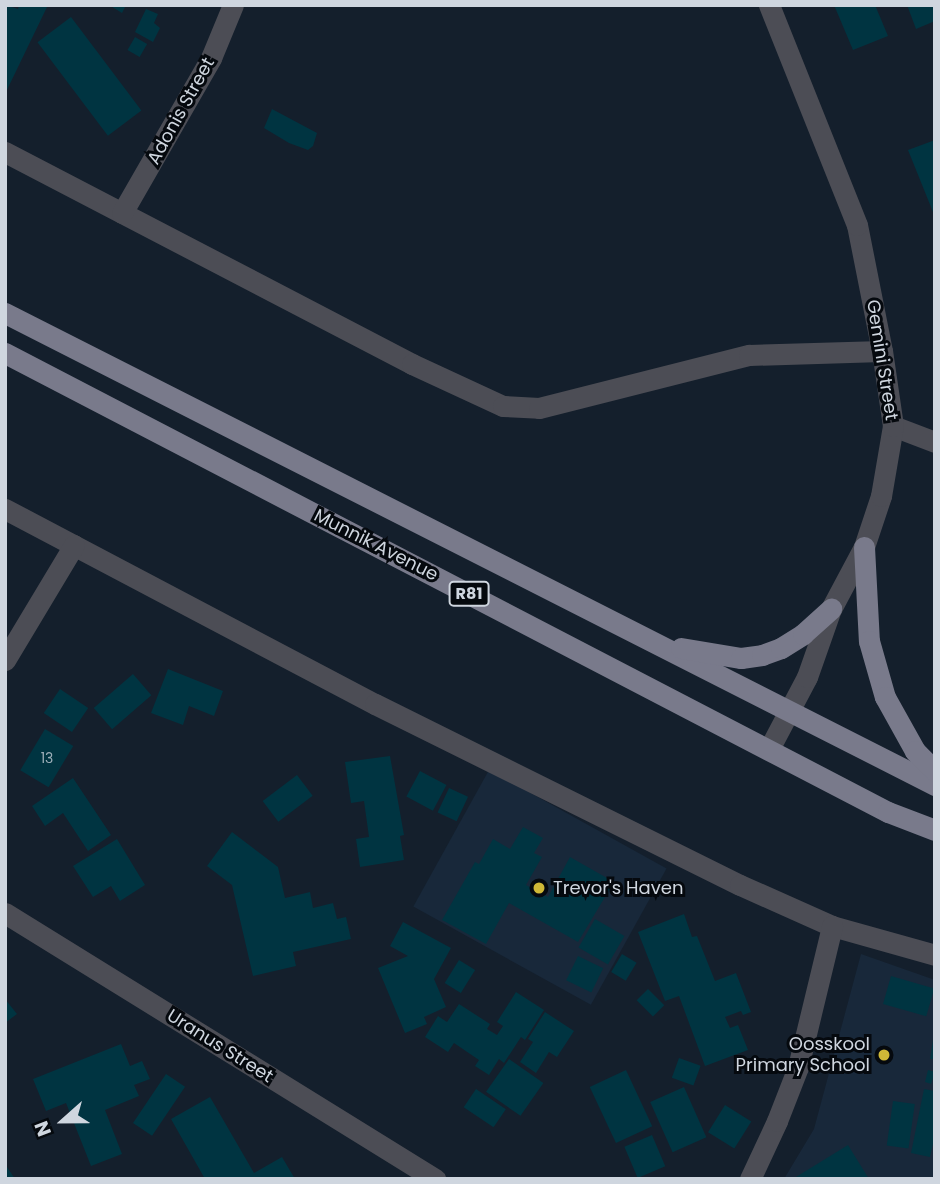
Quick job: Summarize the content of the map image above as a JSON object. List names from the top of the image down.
{
  "streets": {
    "main road": ["Munnik Avenue", "R81"],
    "street": ["Adonis Street", "Gemini Street", "Uranus Street"]
  },
  "crossings": [
    ["Gemini Street", "Munnik Avenue"],
    ["Gemini Street", "R81"]
  ],
  "places": ["Trevor's Haven", "Oosskool Primary School"],
  "house_numbers": ["13"],
  "north": "left"
}
